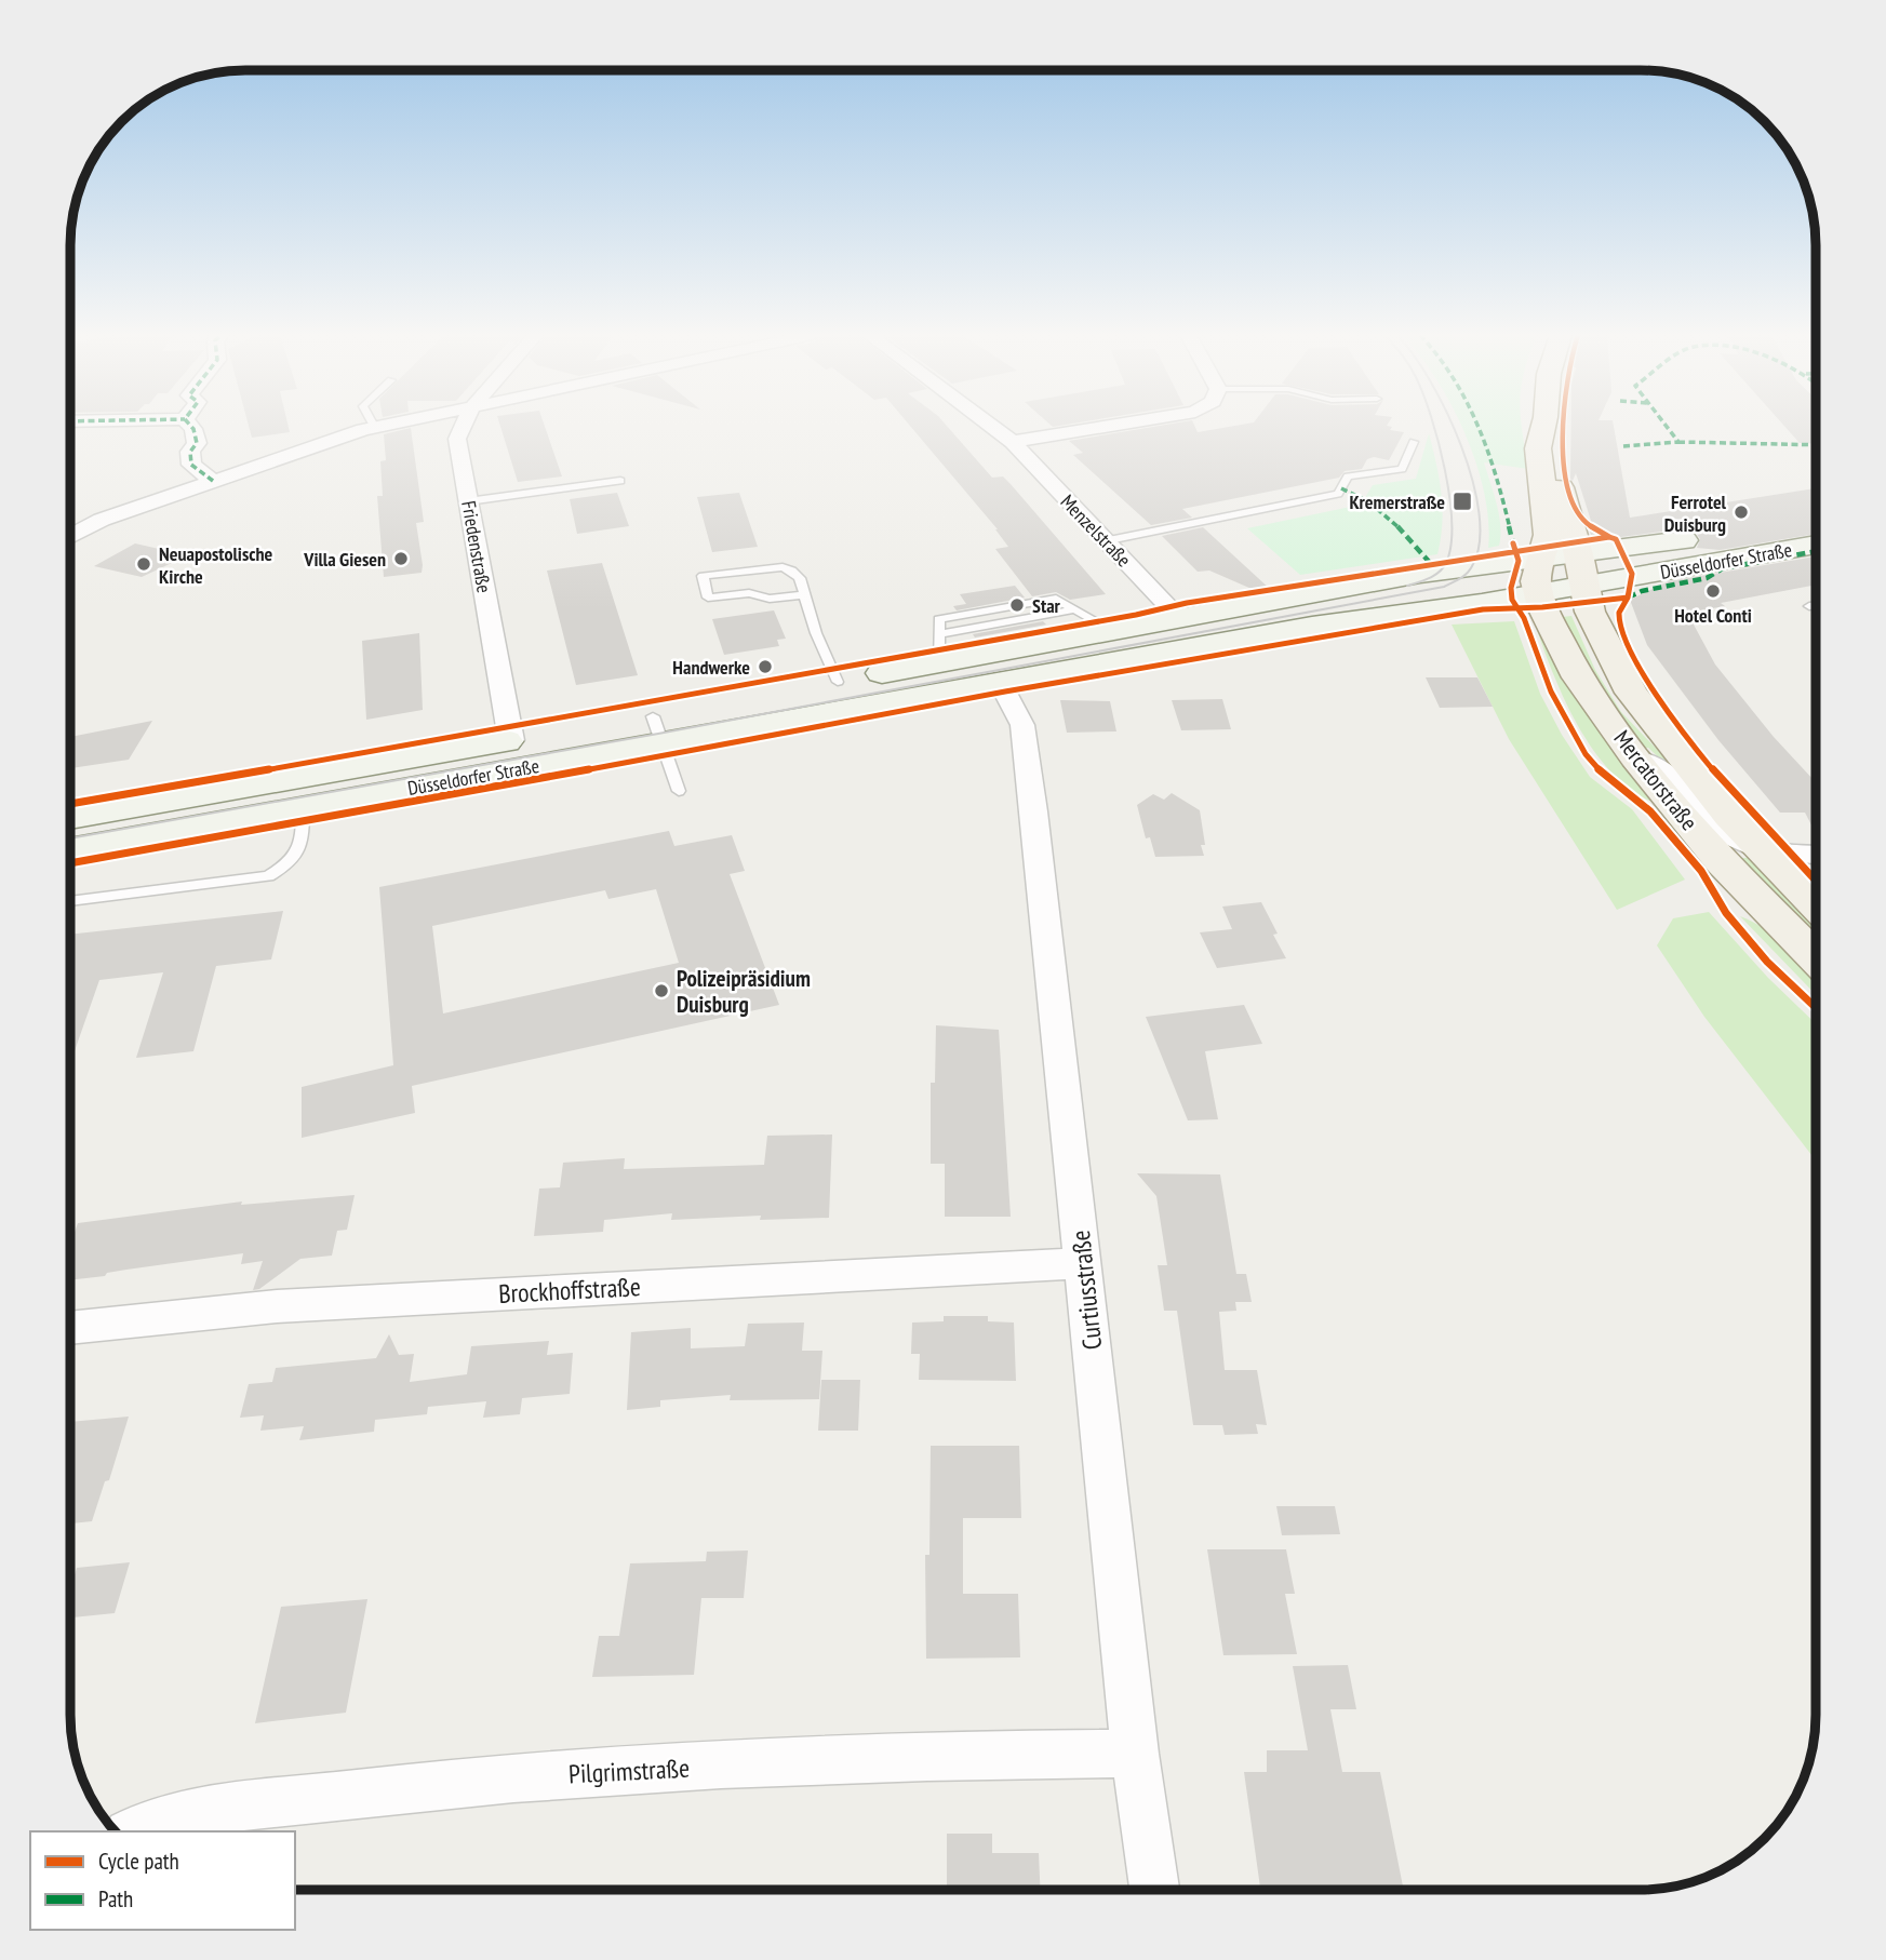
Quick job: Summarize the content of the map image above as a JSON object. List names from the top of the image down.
{
  "streets": {
    "main road": ["Düsseldorfer Straße", "Mercatorstraße"],
    "street": [
      "Menzelstraße",
      "Friedenstraße",
      "Brockhoffstraße",
      "Curtiusstraße",
      "Pilgrimstraße"
    ]
  },
  "crossings": [
    ["Menzelstraße", "Düsseldorfer Straße"],
    ["Friedenstraße", "Düsseldorfer Straße"],
    ["Düsseldorfer Straße", "Mercatorstraße"],
    ["Düsseldorfer Straße", "Curtiusstraße"],
    ["Brockhoffstraße", "Curtiusstraße"],
    ["Curtiusstraße", "Pilgrimstraße"]
  ],
  "places": {
    "transit": ["Kremerstraße"],
    "other": [
      "Ferrotel Duisburg",
      "Villa Giesen",
      "Neuapostolische Kirche",
      "Hotel Conti",
      "Star",
      "Handwerke",
      "Polizeipräsidium Duisburg"
    ]
  },
  "legend": ["Cycle path", "Path"]
}
